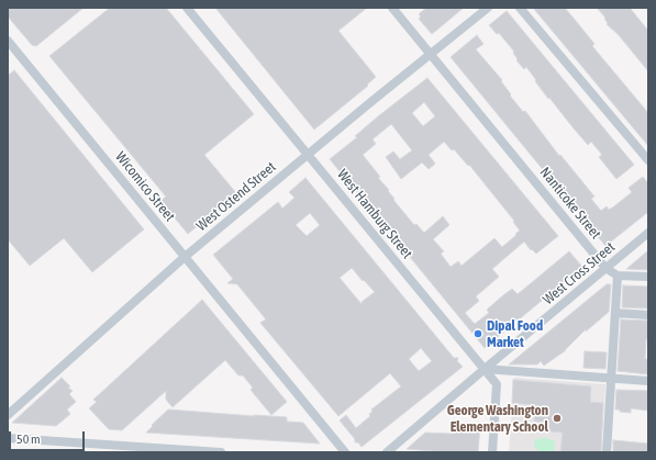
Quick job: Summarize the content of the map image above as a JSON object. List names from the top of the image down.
{
  "streets": {
    "street": [
      "Wicomico Street",
      "West Ostend Street",
      "Nanticoke Street",
      "West Hamburg Street",
      "West Cross Street"
    ]
  },
  "crossings": [
    ["Wicomico Street", "West Ostend Street"],
    ["West Ostend Street", "Nanticoke Street"],
    ["West Ostend Street", "West Hamburg Street"],
    ["Nanticoke Street", "West Cross Street"],
    ["West Hamburg Street", "West Cross Street"]
  ],
  "places": ["Dipal Food Market", "George Washington Elementary School"],
  "scale_bar": "50 m"
}
